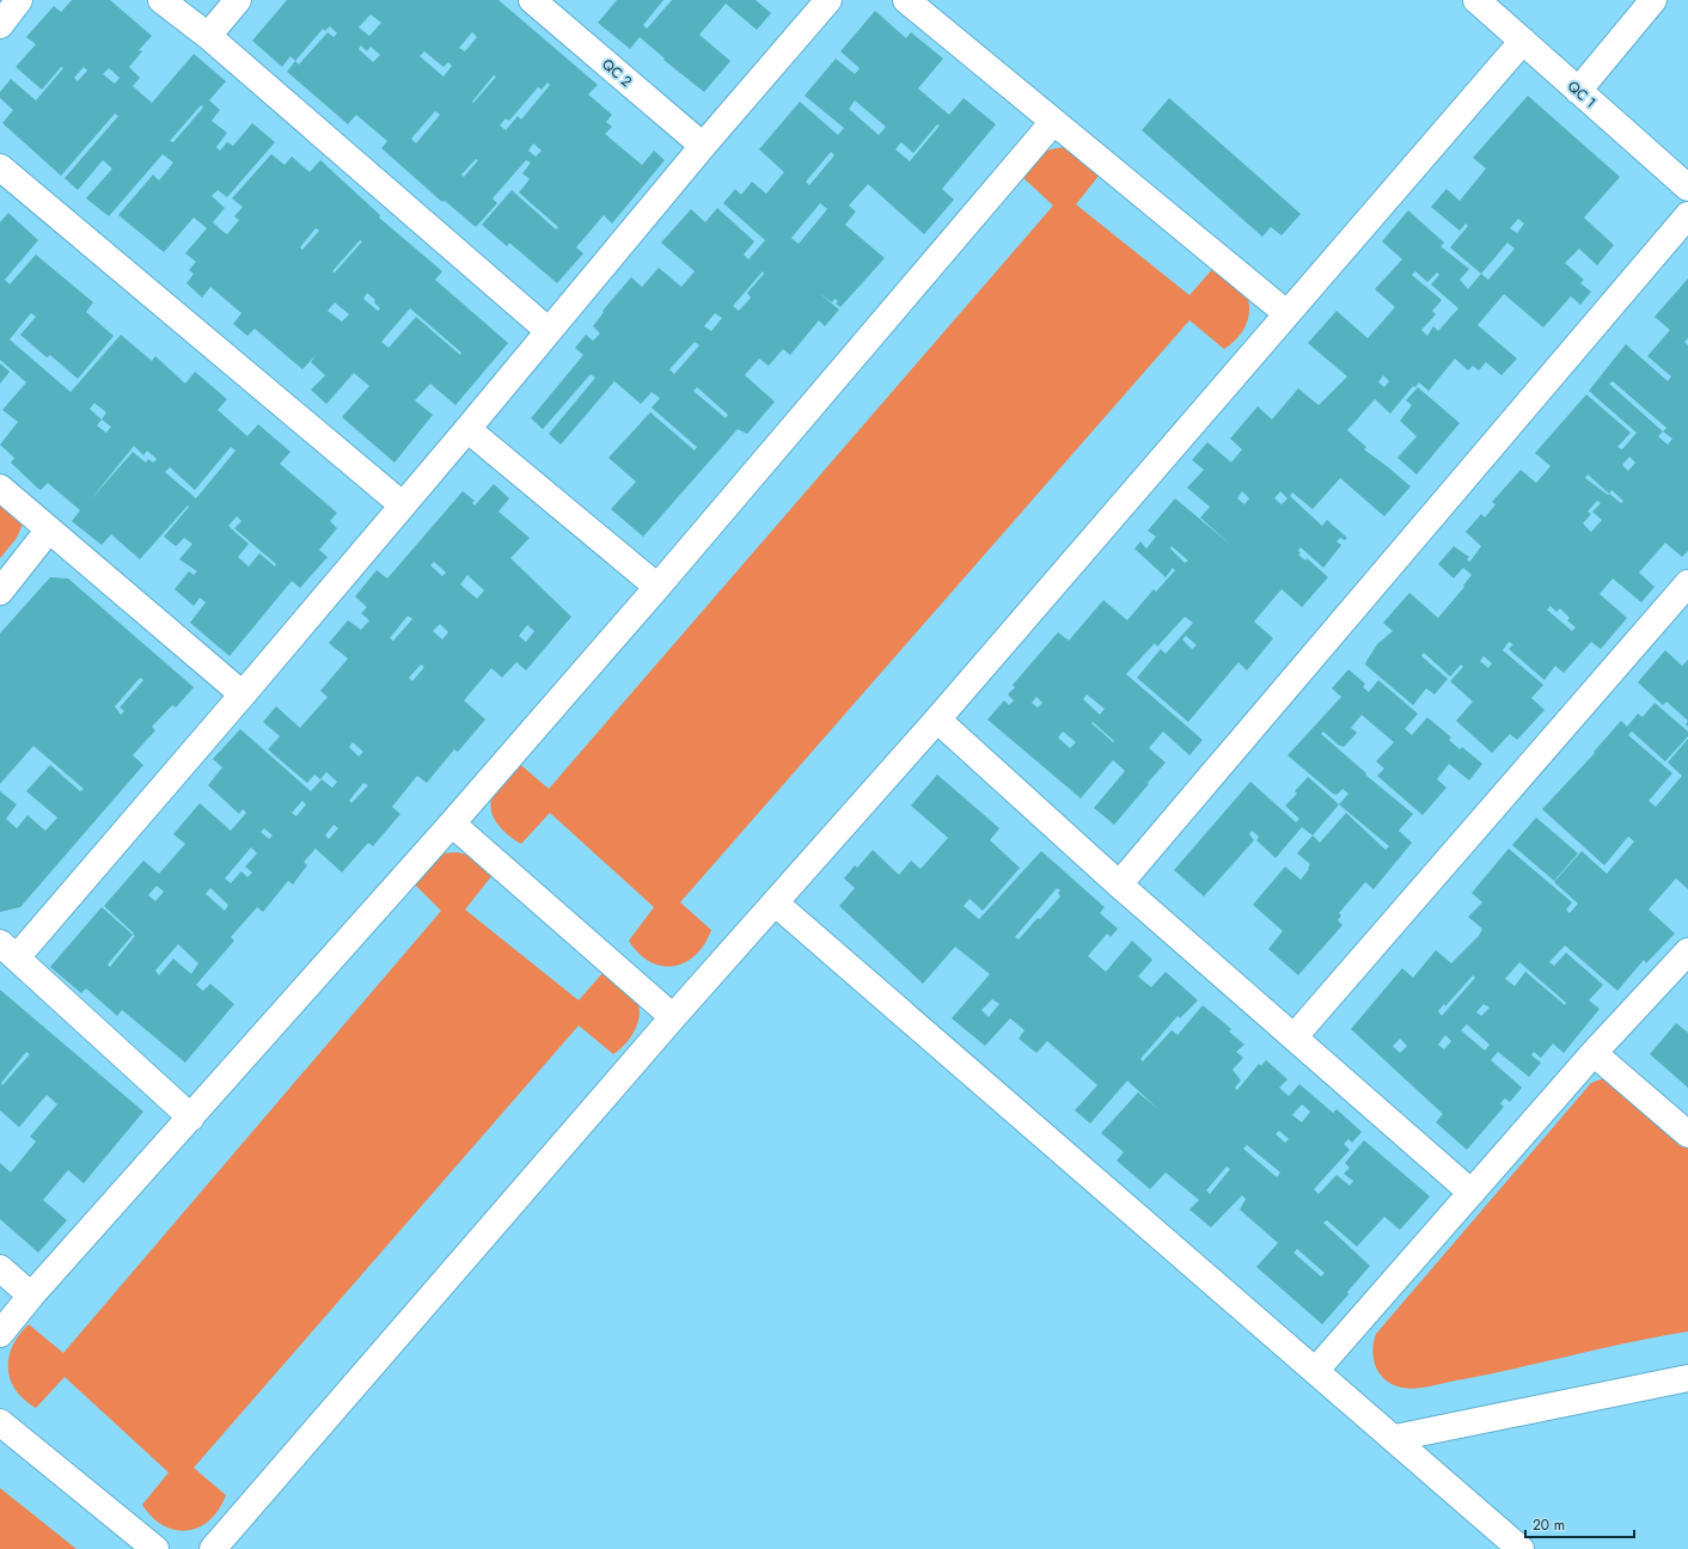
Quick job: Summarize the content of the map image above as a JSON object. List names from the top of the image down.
{
  "streets": {
    "street": ["QC 2", "QC 1"]
  },
  "scale_bar": "20 m"
}
